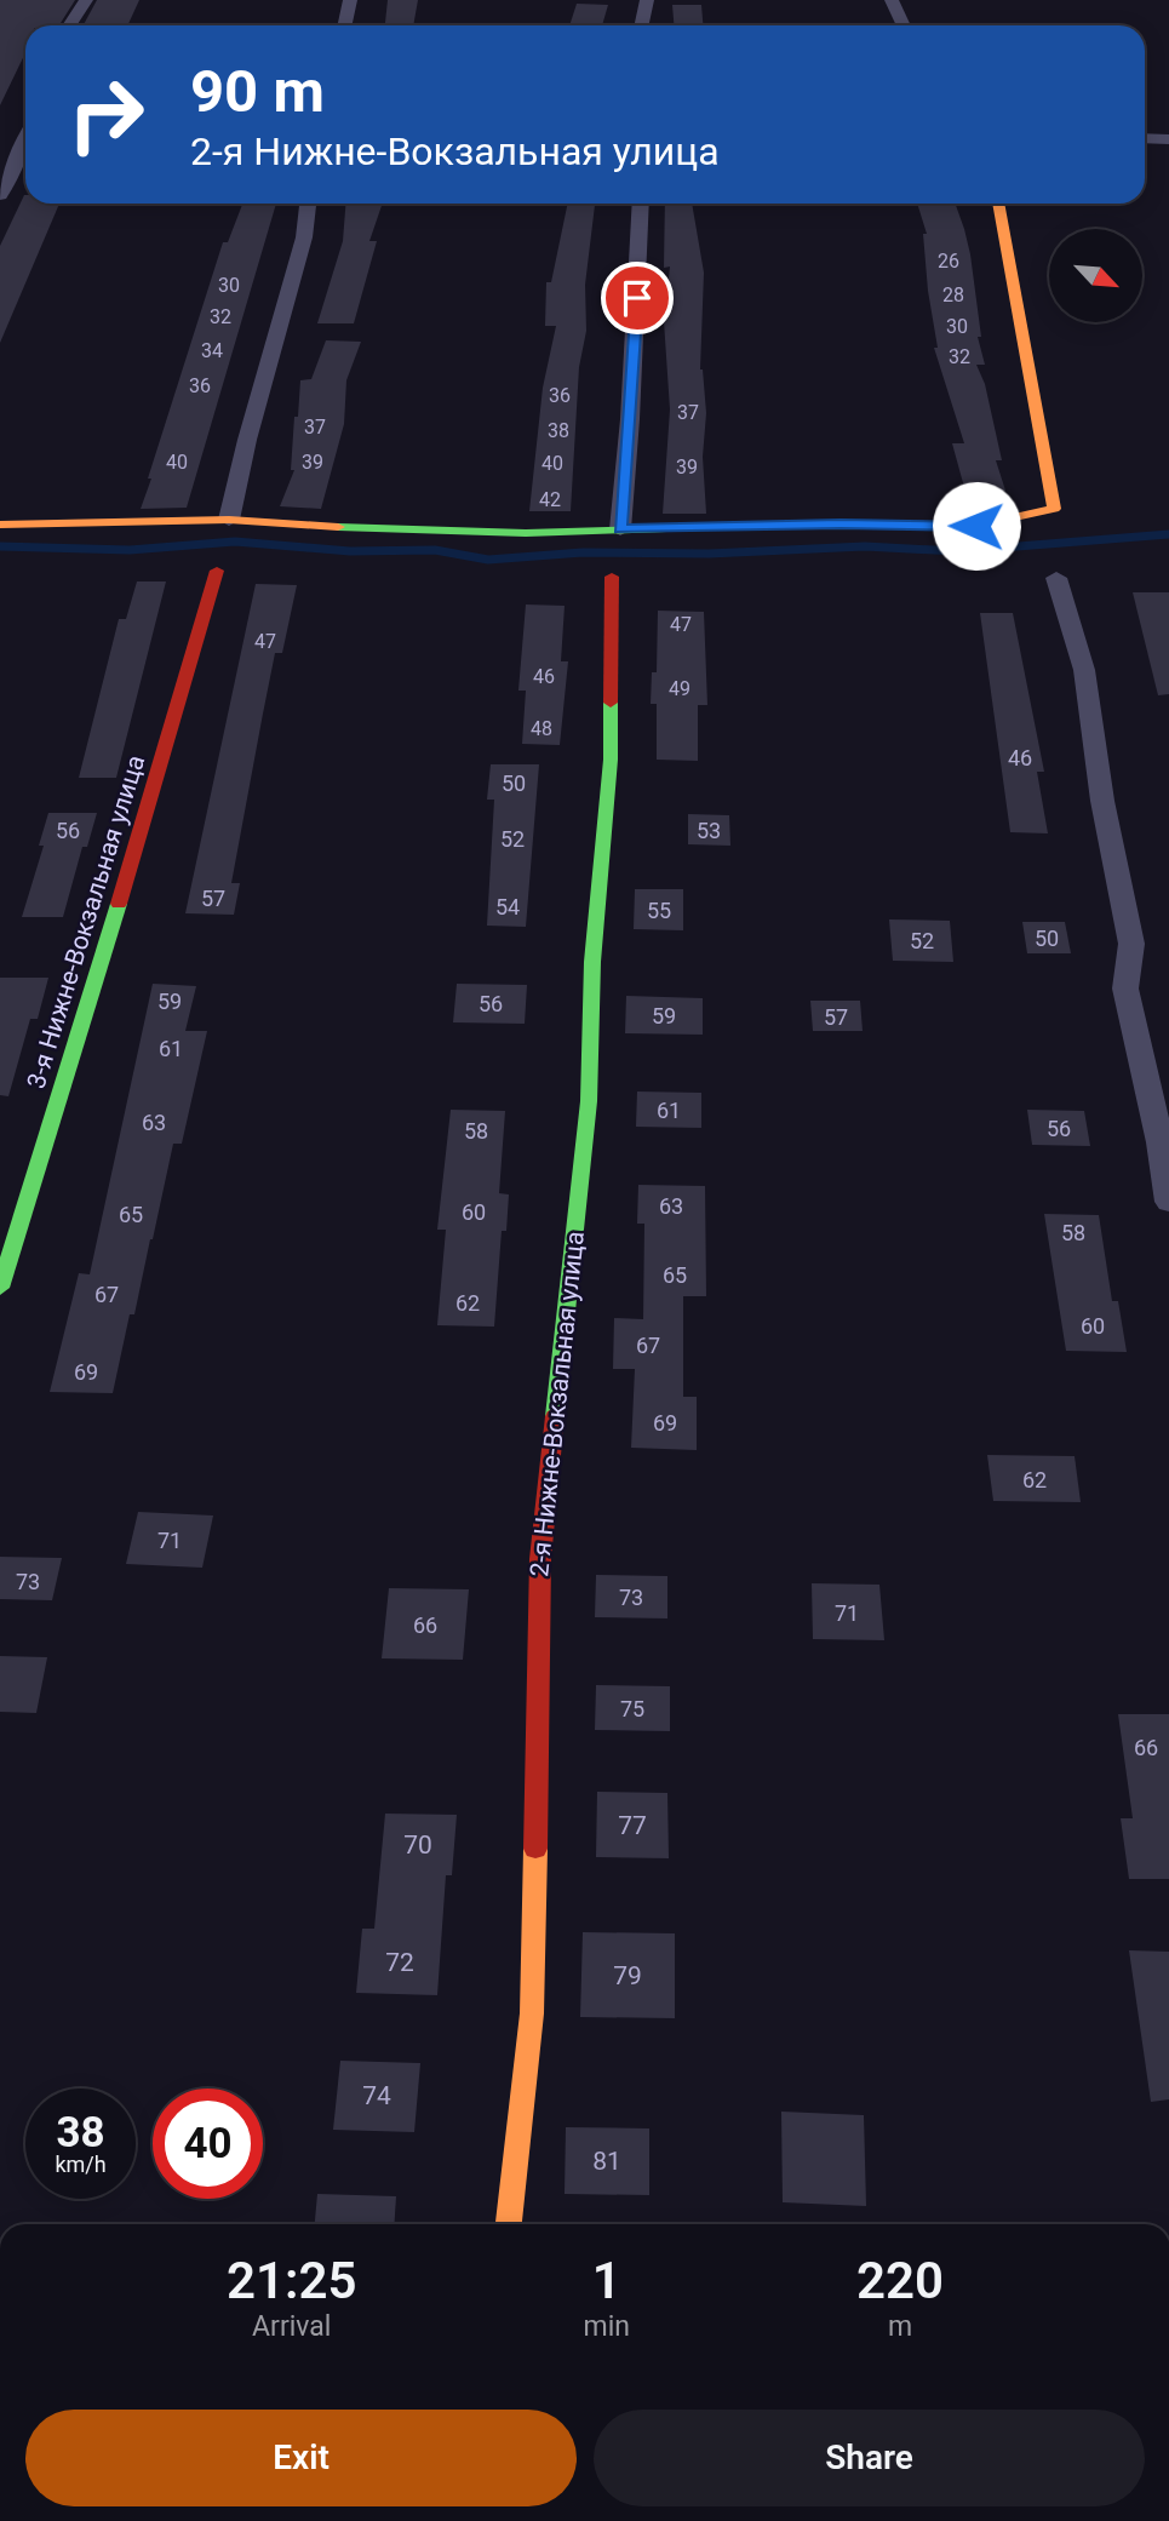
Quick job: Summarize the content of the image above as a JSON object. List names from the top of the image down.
{
  "streets": {
    "street": ["3-я Нижне-Вокзальная улица", "2-я Нижне-Вокзальная улица"]
  },
  "house_numbers": [
    "26",
    "30",
    "28",
    "32",
    "30",
    "34",
    "32",
    "36",
    "36",
    "37",
    "37",
    "38",
    "40",
    "39",
    "40",
    "39",
    "42",
    "47",
    "47",
    "46",
    "49",
    "48",
    "46",
    "50",
    "56",
    "53",
    "52",
    "57",
    "54",
    "55",
    "50",
    "52",
    "59",
    "56",
    "59",
    "57",
    "61",
    "61",
    "63",
    "56",
    "58",
    "63",
    "60",
    "65",
    "58",
    "65",
    "67",
    "62",
    "60",
    "67",
    "69",
    "69",
    "62",
    "71",
    "73",
    "73",
    "71",
    "66",
    "75",
    "66",
    "77",
    "70",
    "72",
    "79",
    "74",
    "81"
  ],
  "north": "bottom right",
  "page": {
    "turn": ["90 m", "2-я Нижне-Вокзальная улица"],
    "speed": "38 km/h",
    "limit": "40",
    "eta": [
      "21:25",
      "Arrival",
      "1",
      "min",
      "220",
      "m"
    ],
    "buttons": ["Exit", "Share"]
  }
}
